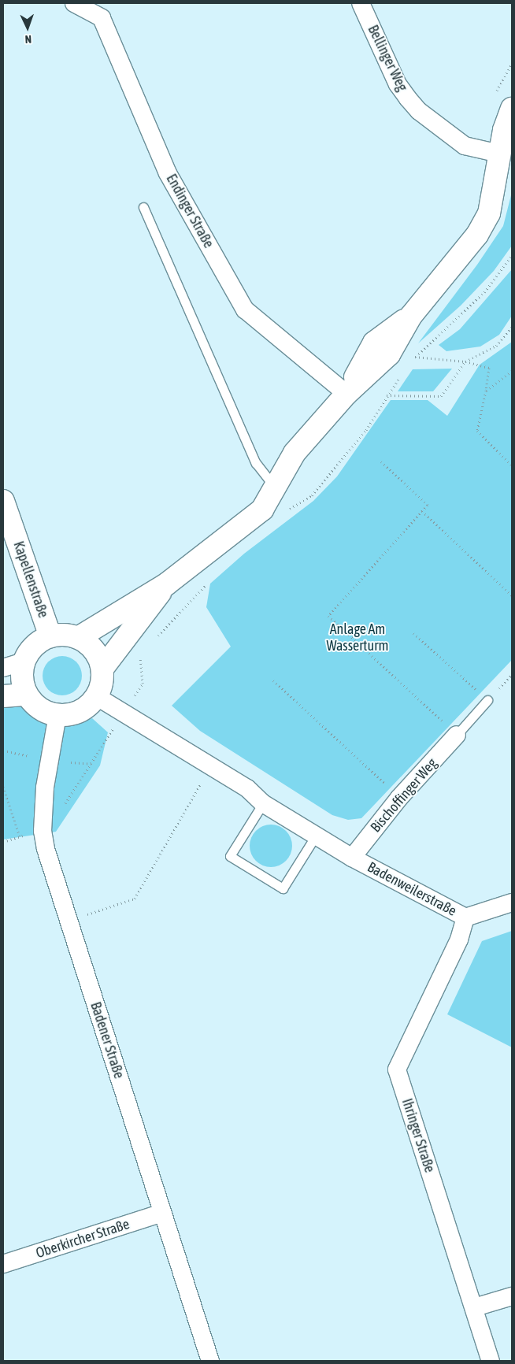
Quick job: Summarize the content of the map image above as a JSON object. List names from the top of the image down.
{
  "streets": {
    "street": [
      "Bellinger Weg",
      "Endinger Straße",
      "Kapellenstraße",
      "Bischoffinger Weg",
      "Badenweilerstraße",
      "Badener Straße",
      "Ihringer Straße",
      "Oberkircher Straße"
    ]
  },
  "crossings": [
    ["Kapellenstraße", "Badenweilerstraße"],
    ["Kapellenstraße", "Badener Straße"],
    ["Bischoffinger Weg", "Badenweilerstraße"],
    ["Badenweilerstraße", "Badener Straße"],
    ["Badenweilerstraße", "Ihringer Straße"],
    ["Badener Straße", "Oberkircher Straße"]
  ],
  "parks": ["Anlage Am Wasserturm"],
  "north": "bottom"
}
